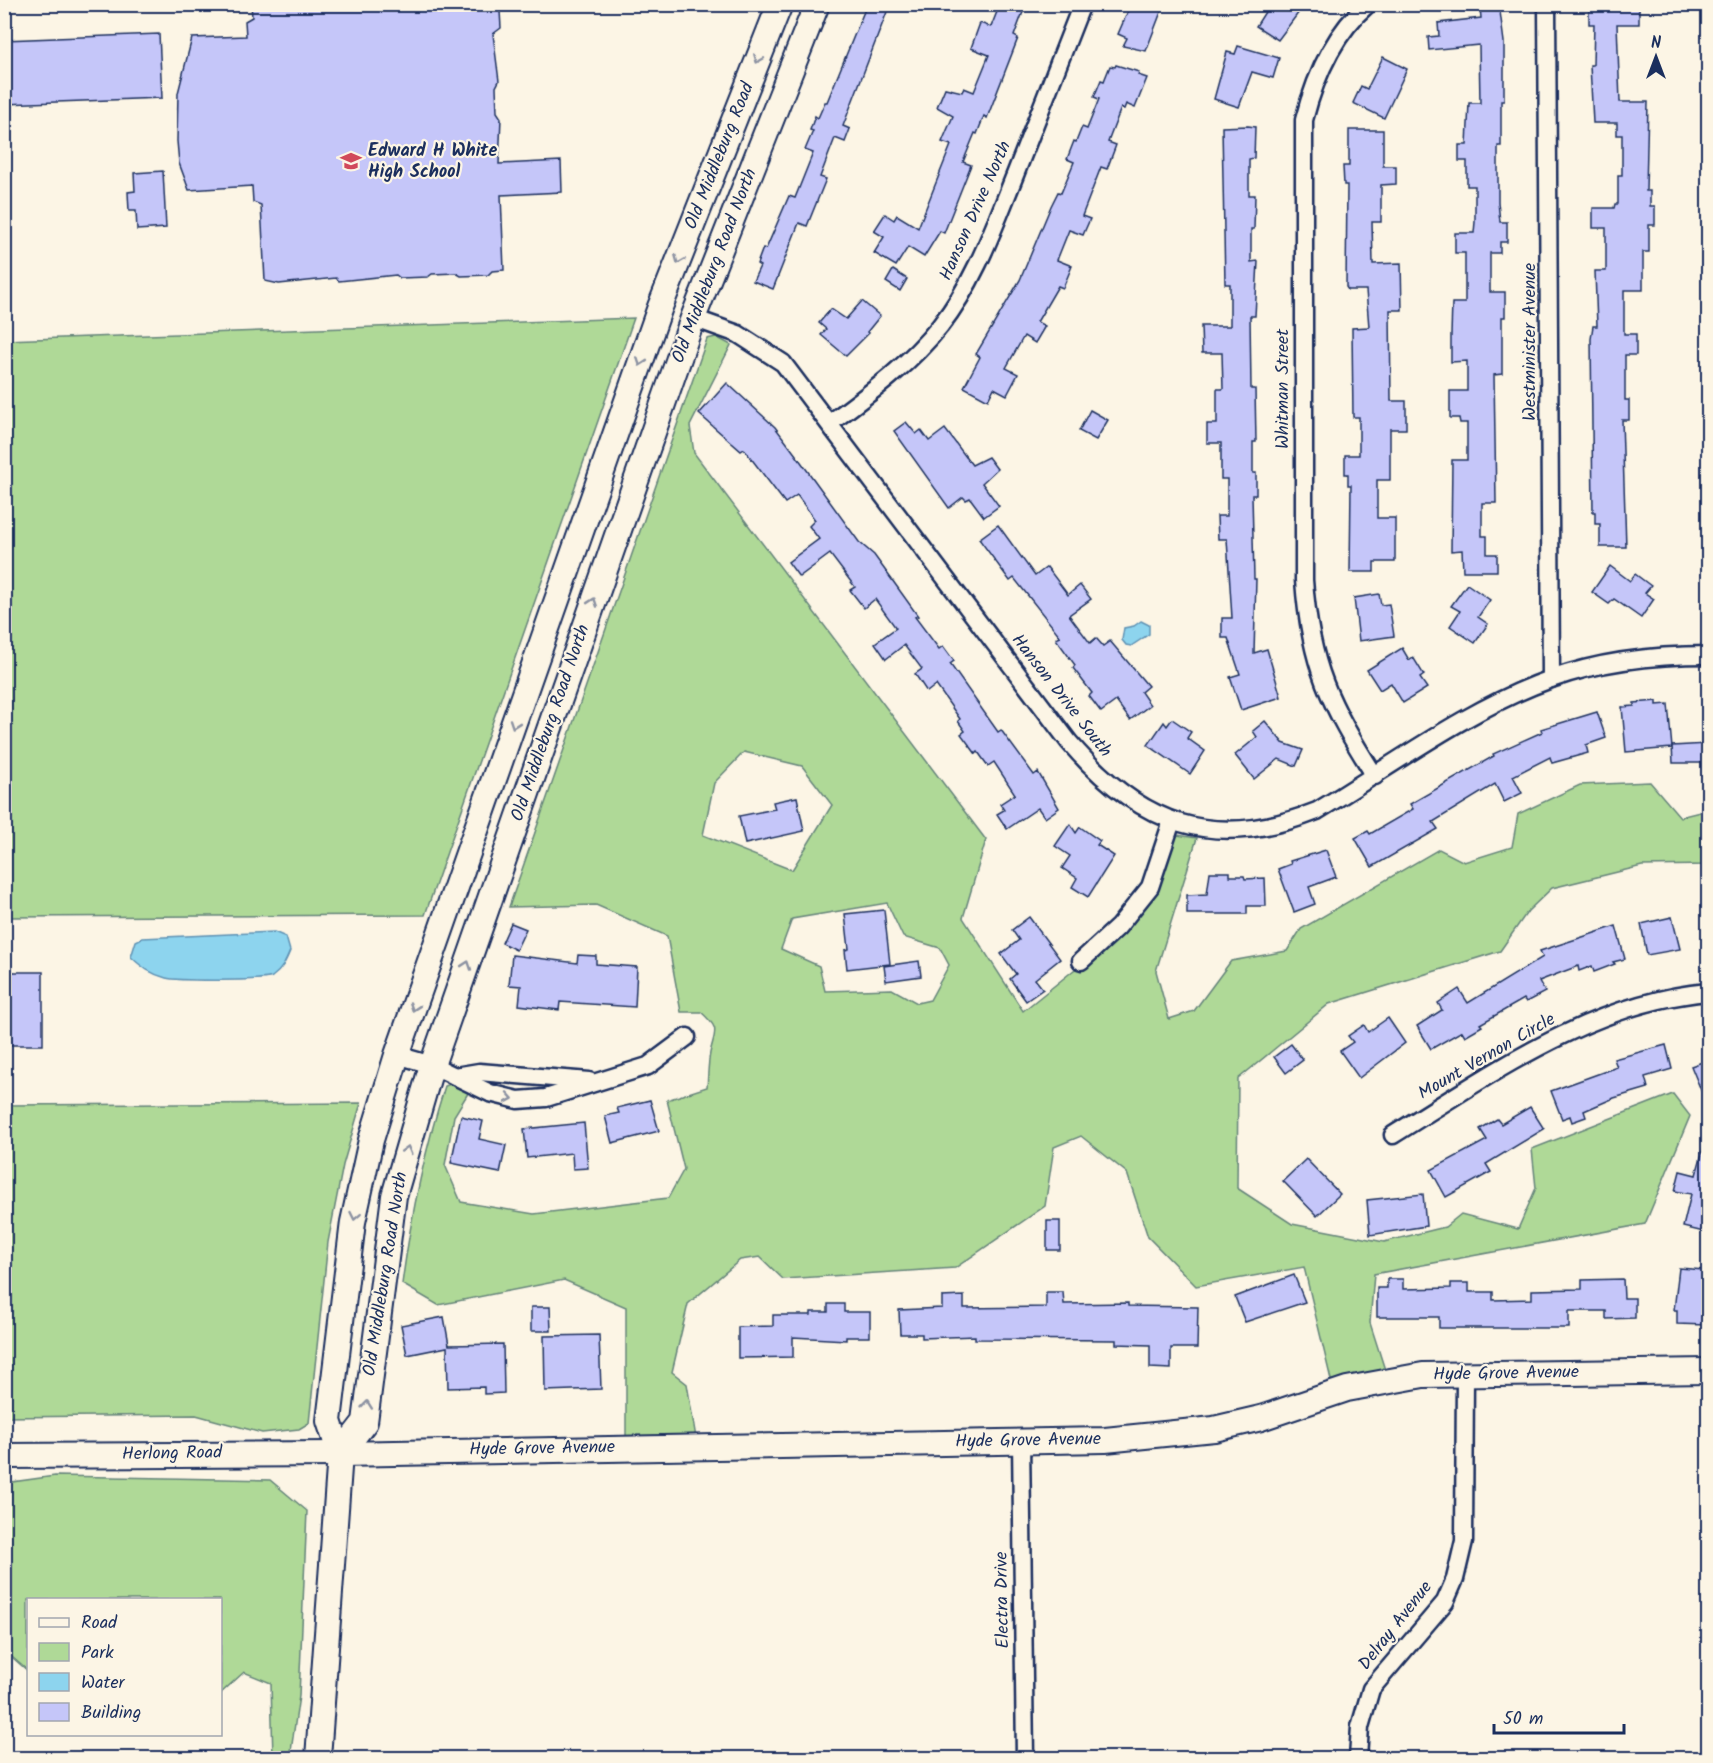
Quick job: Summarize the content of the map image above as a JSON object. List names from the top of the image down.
{
  "streets": {
    "main road": [
      "Old Middleburg Road",
      "Old Middleburg Road North",
      "Hyde Grove Avenue",
      "Herlong Road"
    ],
    "street": [
      "Hanson Drive North",
      "Westminister Avenue",
      "Whitman Street",
      "Hanson Drive South",
      "Mount Vernon Circle",
      "Electra Drive",
      "Delray Avenue"
    ]
  },
  "crossings": [
    ["Old Middleburg Road", "Old Middleburg Road North"],
    ["Hanson Drive North", "Hanson Drive South"],
    ["Old Middleburg Road North", "Hanson Drive South"],
    ["Old Middleburg Road North", "Hyde Grove Avenue"],
    ["Old Middleburg Road North", "Herlong Road"],
    ["Westminister Avenue", "Hanson Drive South"],
    ["Whitman Street", "Hanson Drive South"],
    ["Hyde Grove Avenue", "Herlong Road"],
    ["Hyde Grove Avenue", "Electra Drive"],
    ["Hyde Grove Avenue", "Delray Avenue"]
  ],
  "one_way": ["Old Middleburg Road"],
  "places": {
    "school or university": ["Edward H White High School"]
  },
  "legend": [
    "Road",
    "Park",
    "Water",
    "Building"
  ],
  "scale_bar": "50 m",
  "north": "top"
}
